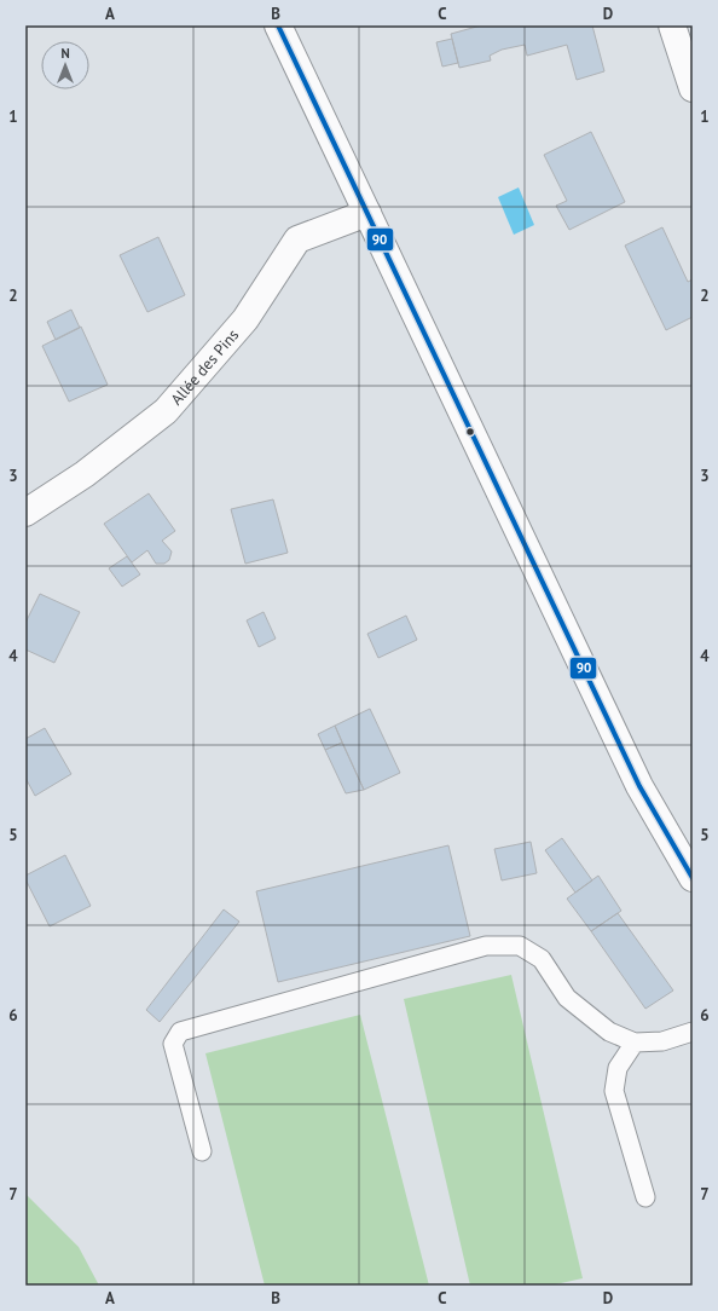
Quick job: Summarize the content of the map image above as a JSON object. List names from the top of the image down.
{
  "streets": {
    "main road": ["Allée des Pins"]
  },
  "lines": ["transit line 90"],
  "north": "top",
  "grid": {
    "columns": [
      "A",
      "B",
      "C",
      "D"
    ],
    "rows": [
      "1",
      "2",
      "3",
      "4",
      "5",
      "6",
      "7"
    ]
  }
}
